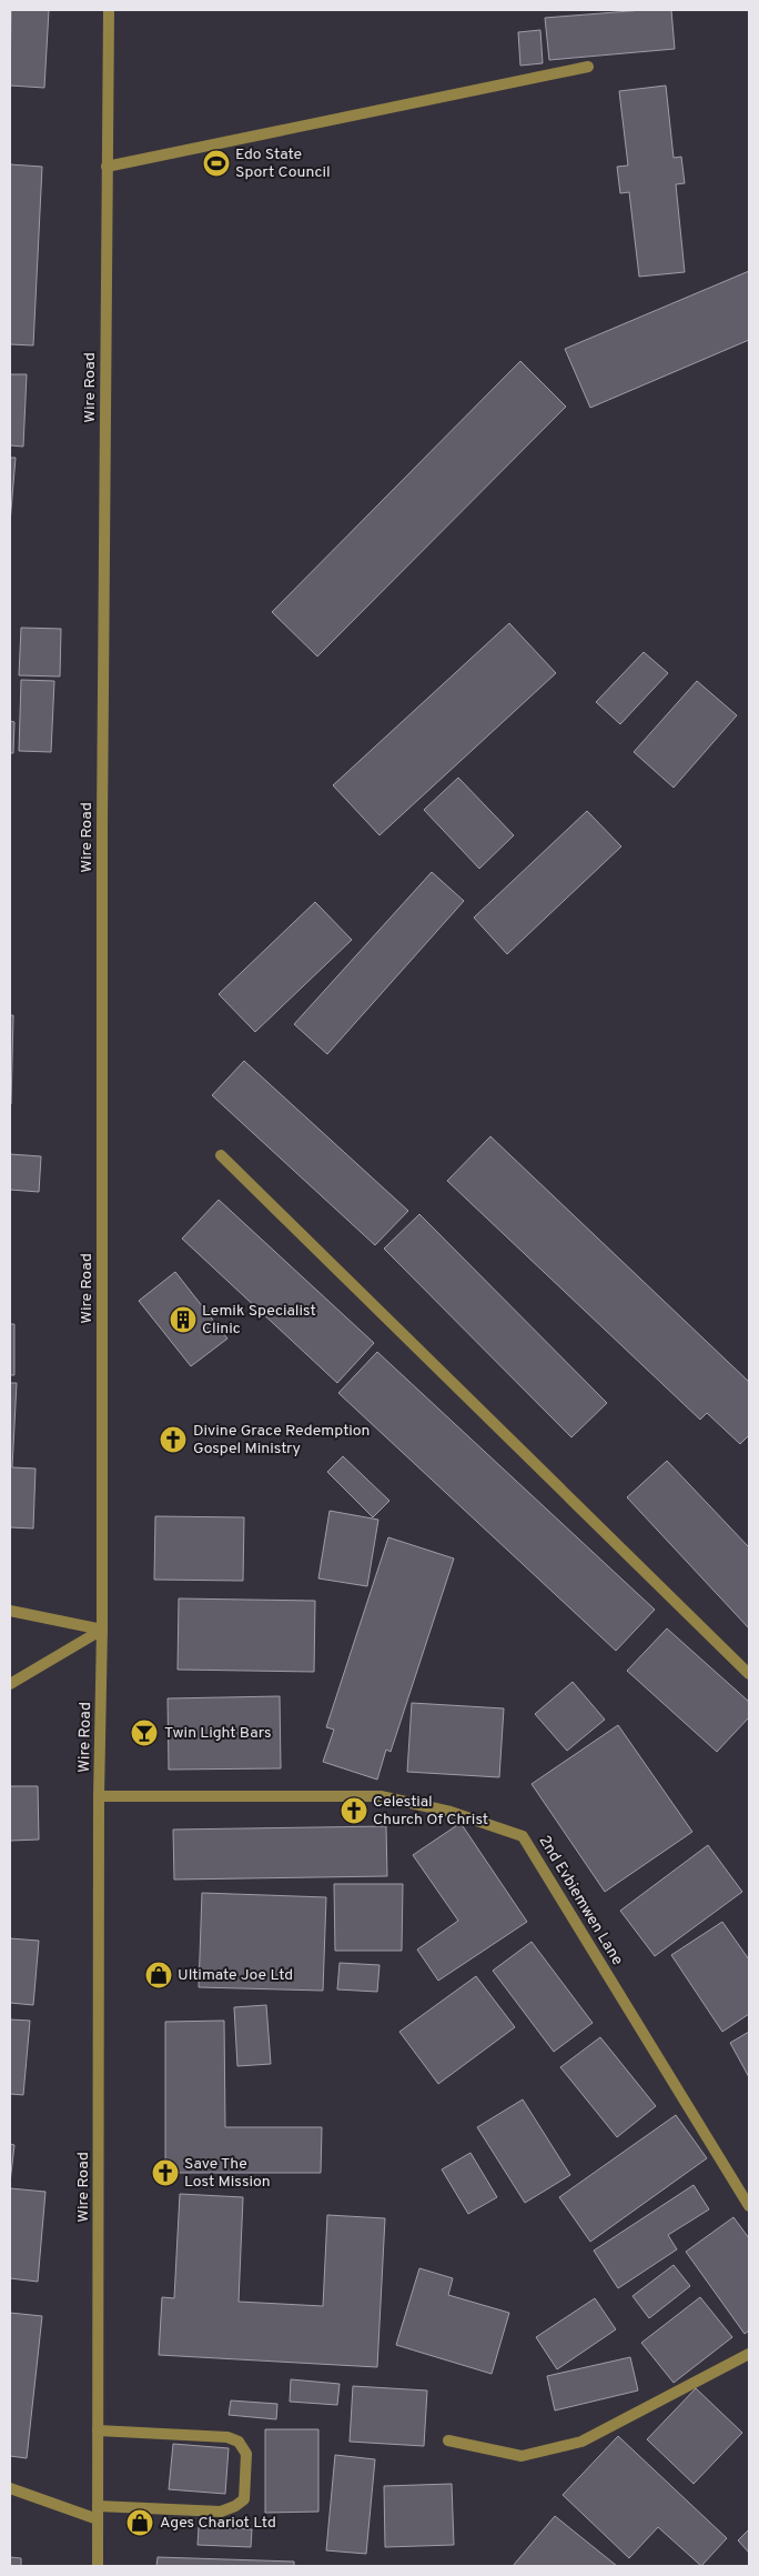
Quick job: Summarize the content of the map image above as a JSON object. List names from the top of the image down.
{
  "streets": {
    "street": ["Wire Road", "2nd Evbiemwen Lane"]
  },
  "crossings": [
    ["Wire Road", "2nd Evbiemwen Lane"]
  ],
  "places": {
    "sports": ["Edo State Sport Council"],
    "building": ["Lemik Specialist Clinic"],
    "church": ["Divine Grace Redemption Gospel Ministry", "Celestial Church Of Christ", "Save The Lost Mission"],
    "bar": ["Twin Light Bars"],
    "shop": ["Ultimate Joe Ltd", "Ages Chariot Ltd"]
  }
}
